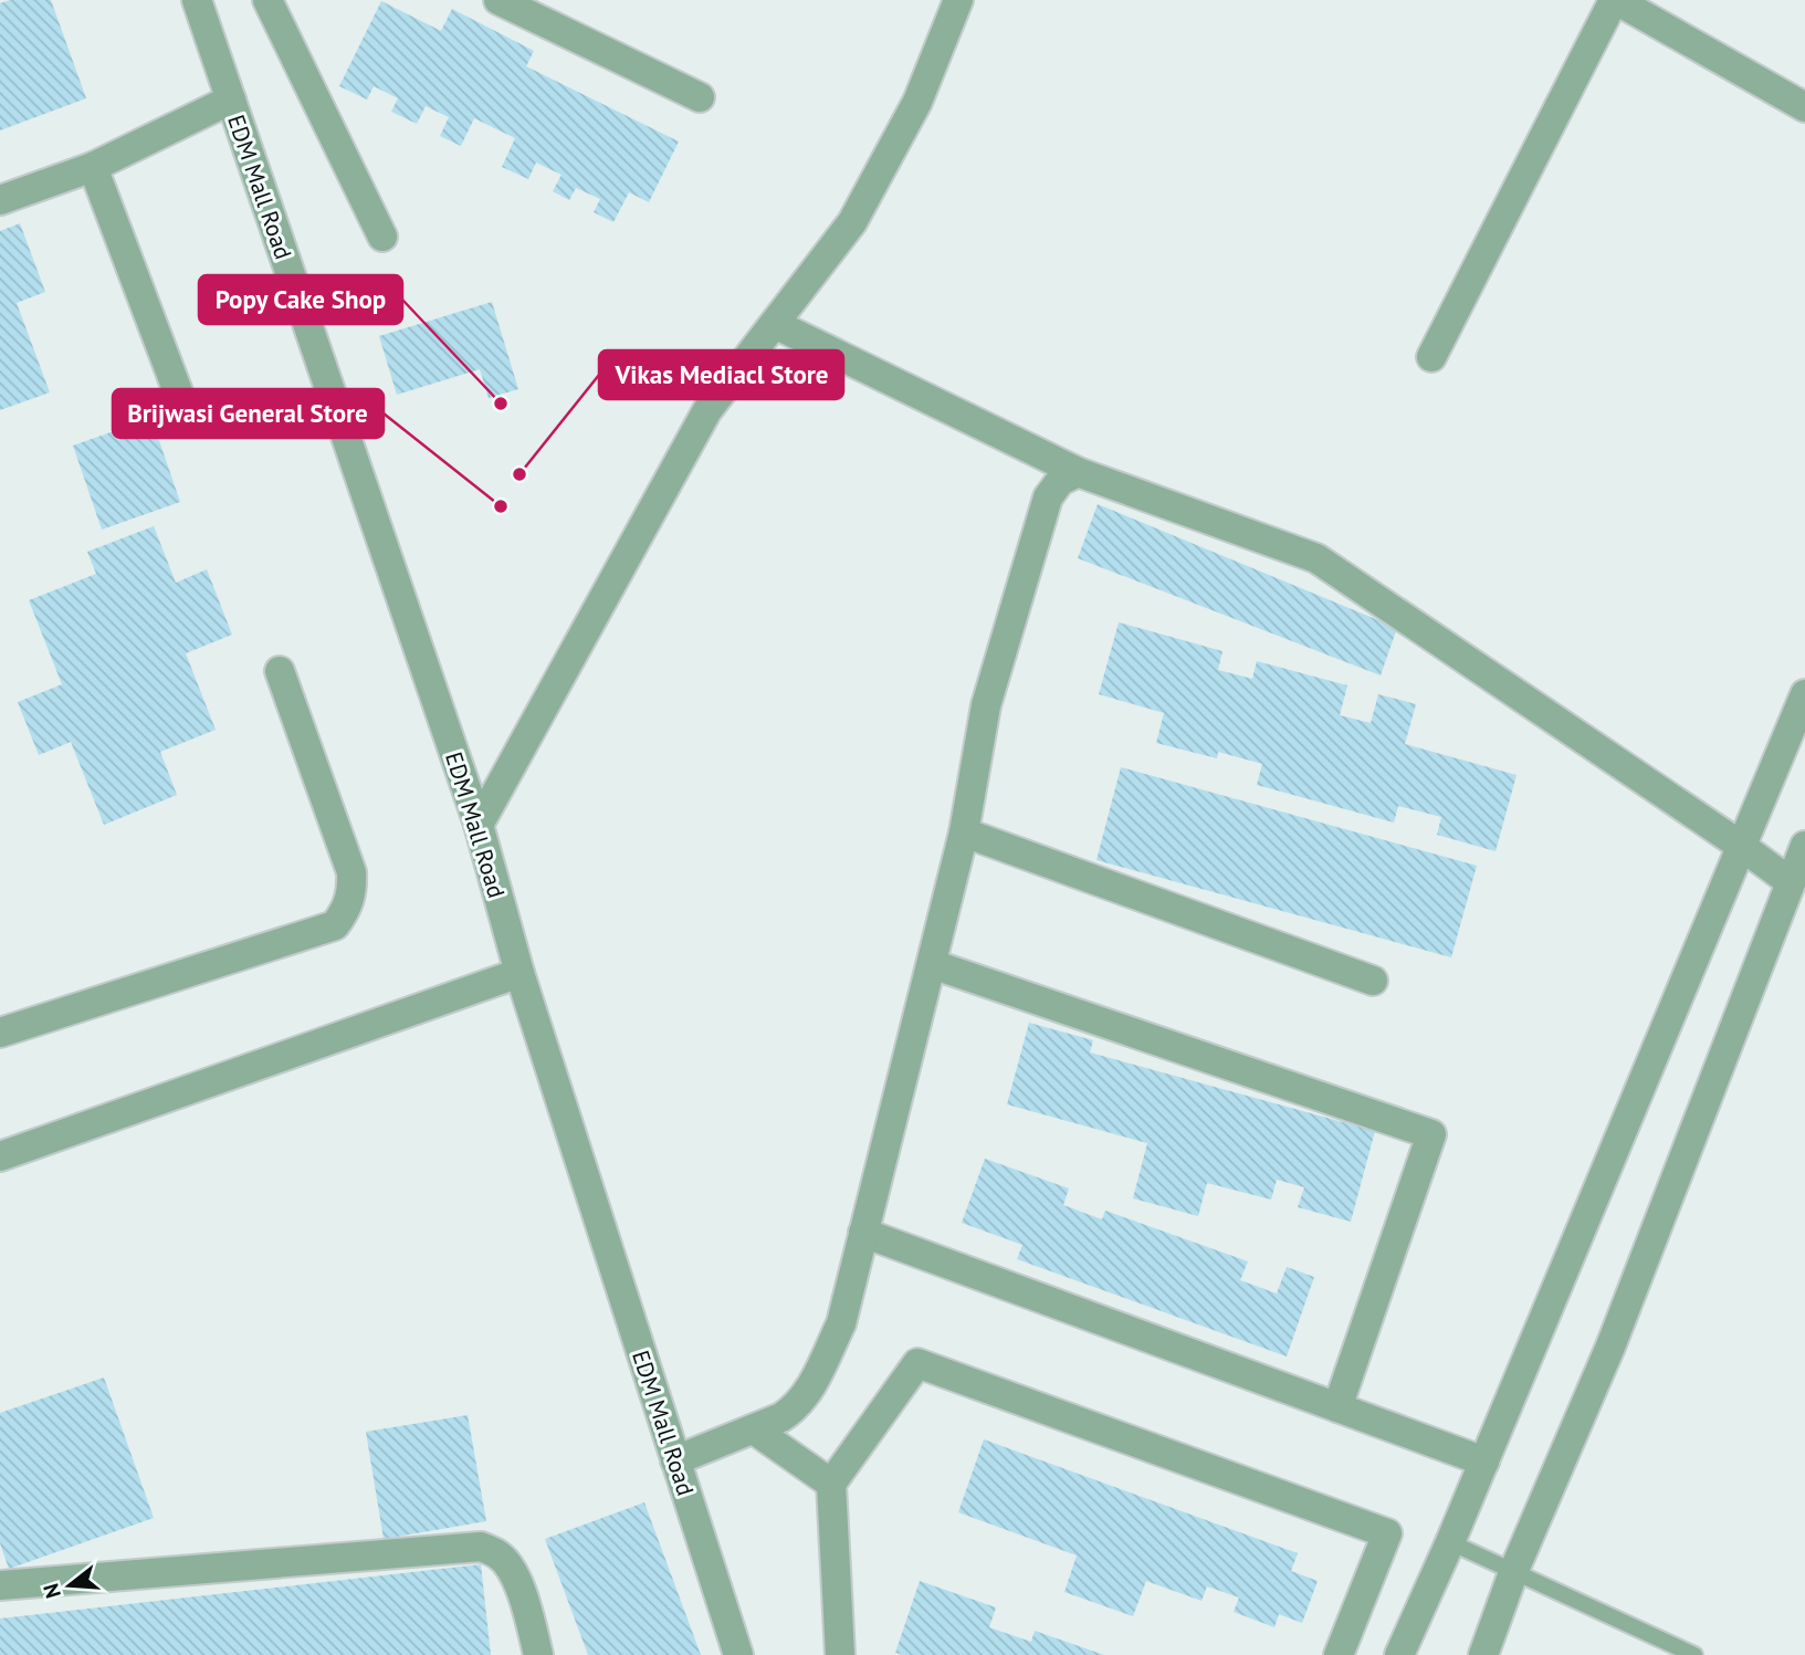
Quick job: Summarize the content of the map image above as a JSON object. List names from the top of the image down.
{
  "streets": {
    "street": ["EDM Mall Road"]
  },
  "places": ["Popy Cake Shop", "Vikas Mediacl Store", "Brijwasi General Store"],
  "north": "left"
}
